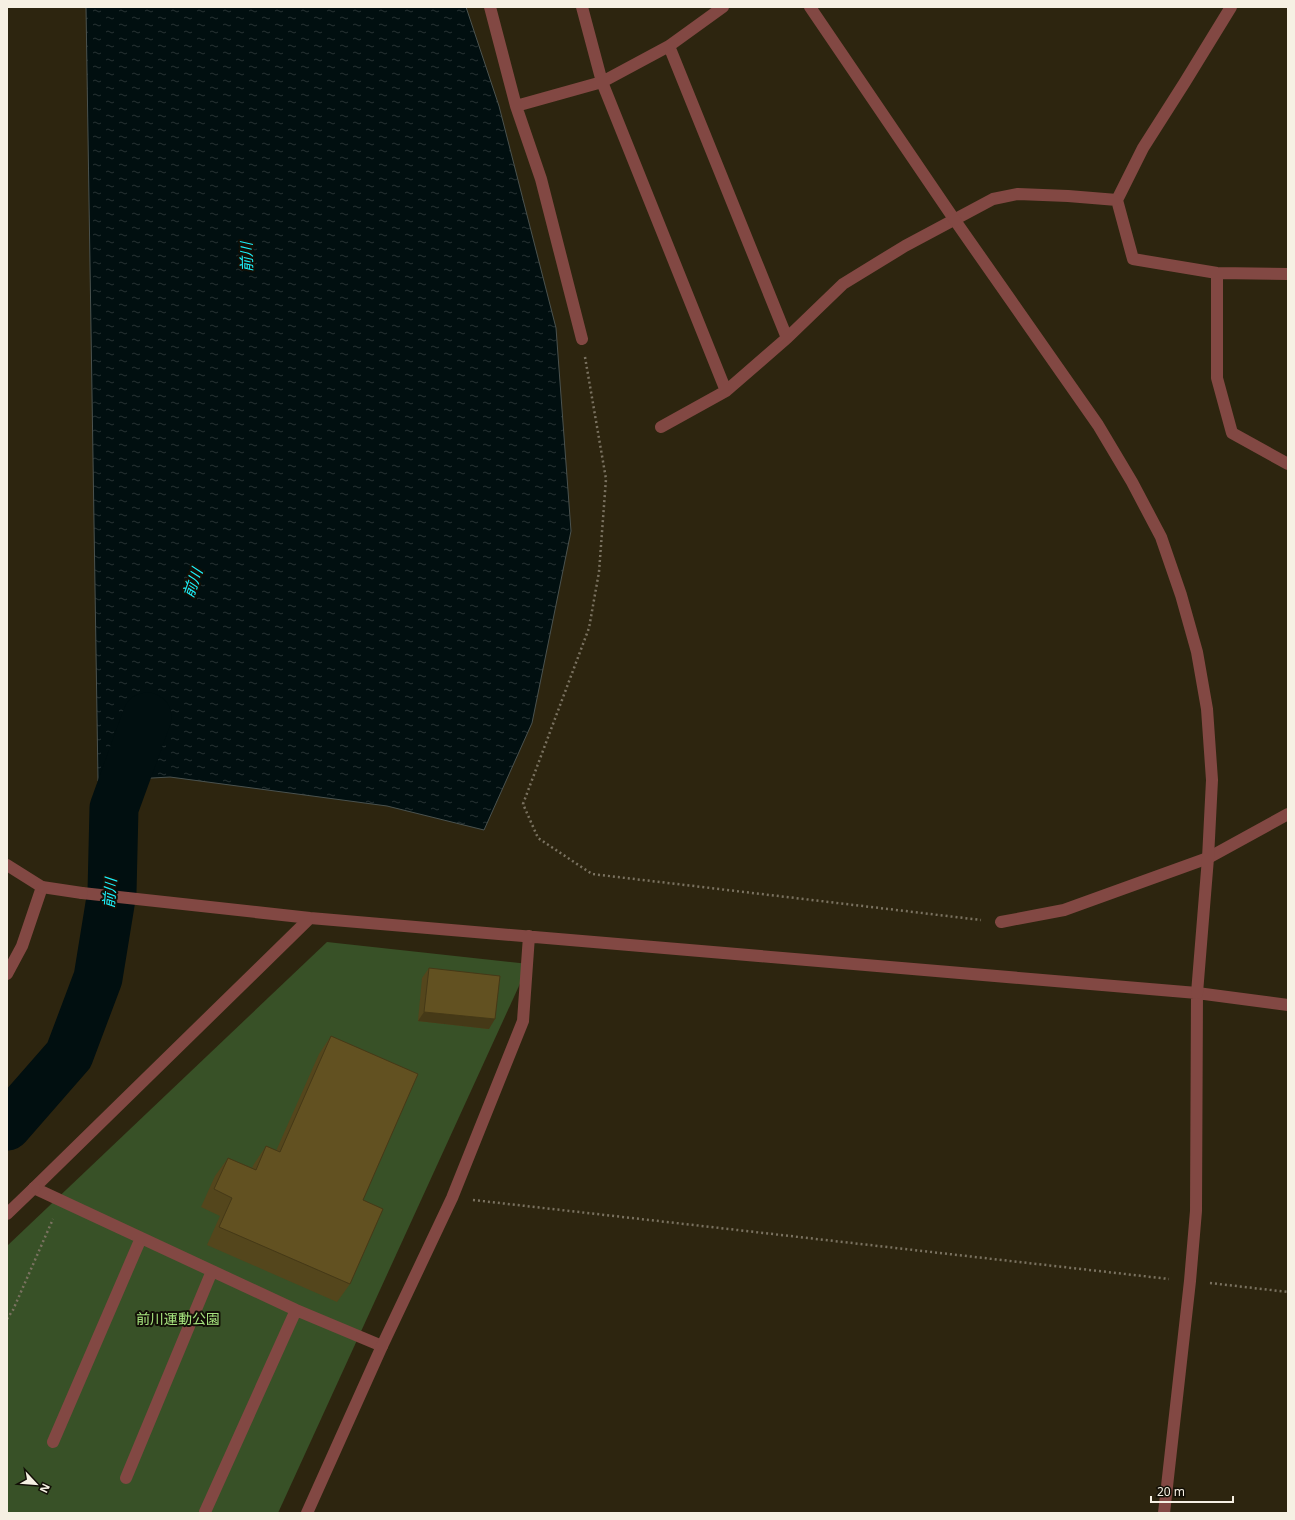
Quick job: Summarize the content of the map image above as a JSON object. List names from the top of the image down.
{
  "water": ["前川"],
  "parks": ["前川運動公園"],
  "scale_bar": "20 m",
  "north": "bottom right"
}
